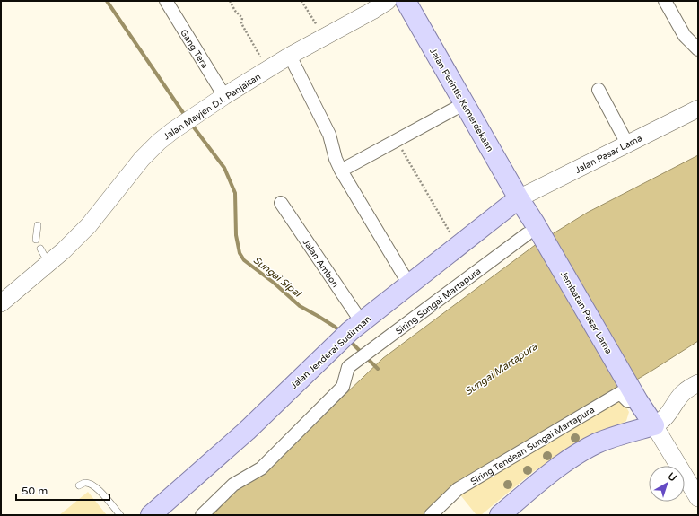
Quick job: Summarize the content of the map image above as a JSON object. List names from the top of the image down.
{
  "streets": {
    "main road": [
      "Jalan Perintis Kemerdekaan",
      "Jalan Mayjen D.I. Panjaitan",
      "Jalan Pasar Lama",
      "Jembatan Pasar Lama",
      "Jalan Jenderal Sudirman"
    ],
    "street": [
      "Gang Tera",
      "Jalan Ambon",
      "Siring Sungai Martapura",
      "Siring Tendean Sungai Martapura"
    ]
  },
  "crossings": [
    ["Gang Tera", "Jalan Mayjen D.I. Panjaitan"],
    ["Jalan Perintis Kemerdekaan", "Jalan Pasar Lama"],
    ["Jalan Perintis Kemerdekaan", "Jembatan Pasar Lama"],
    ["Jalan Perintis Kemerdekaan", "Jalan Jenderal Sudirman"],
    ["Jalan Pasar Lama", "Jembatan Pasar Lama"],
    ["Jalan Pasar Lama", "Jalan Jenderal Sudirman"],
    ["Jalan Ambon", "Jalan Jenderal Sudirman"],
    ["Siring Sungai Martapura", "Jembatan Pasar Lama"],
    ["Jembatan Pasar Lama", "Jalan Jenderal Sudirman"],
    ["Jembatan Pasar Lama", "Siring Tendean Sungai Martapura"]
  ],
  "water": ["Sungai Sipai", "Sungai Martapura"],
  "scale_bar": "50 m",
  "north": "top right"
}
